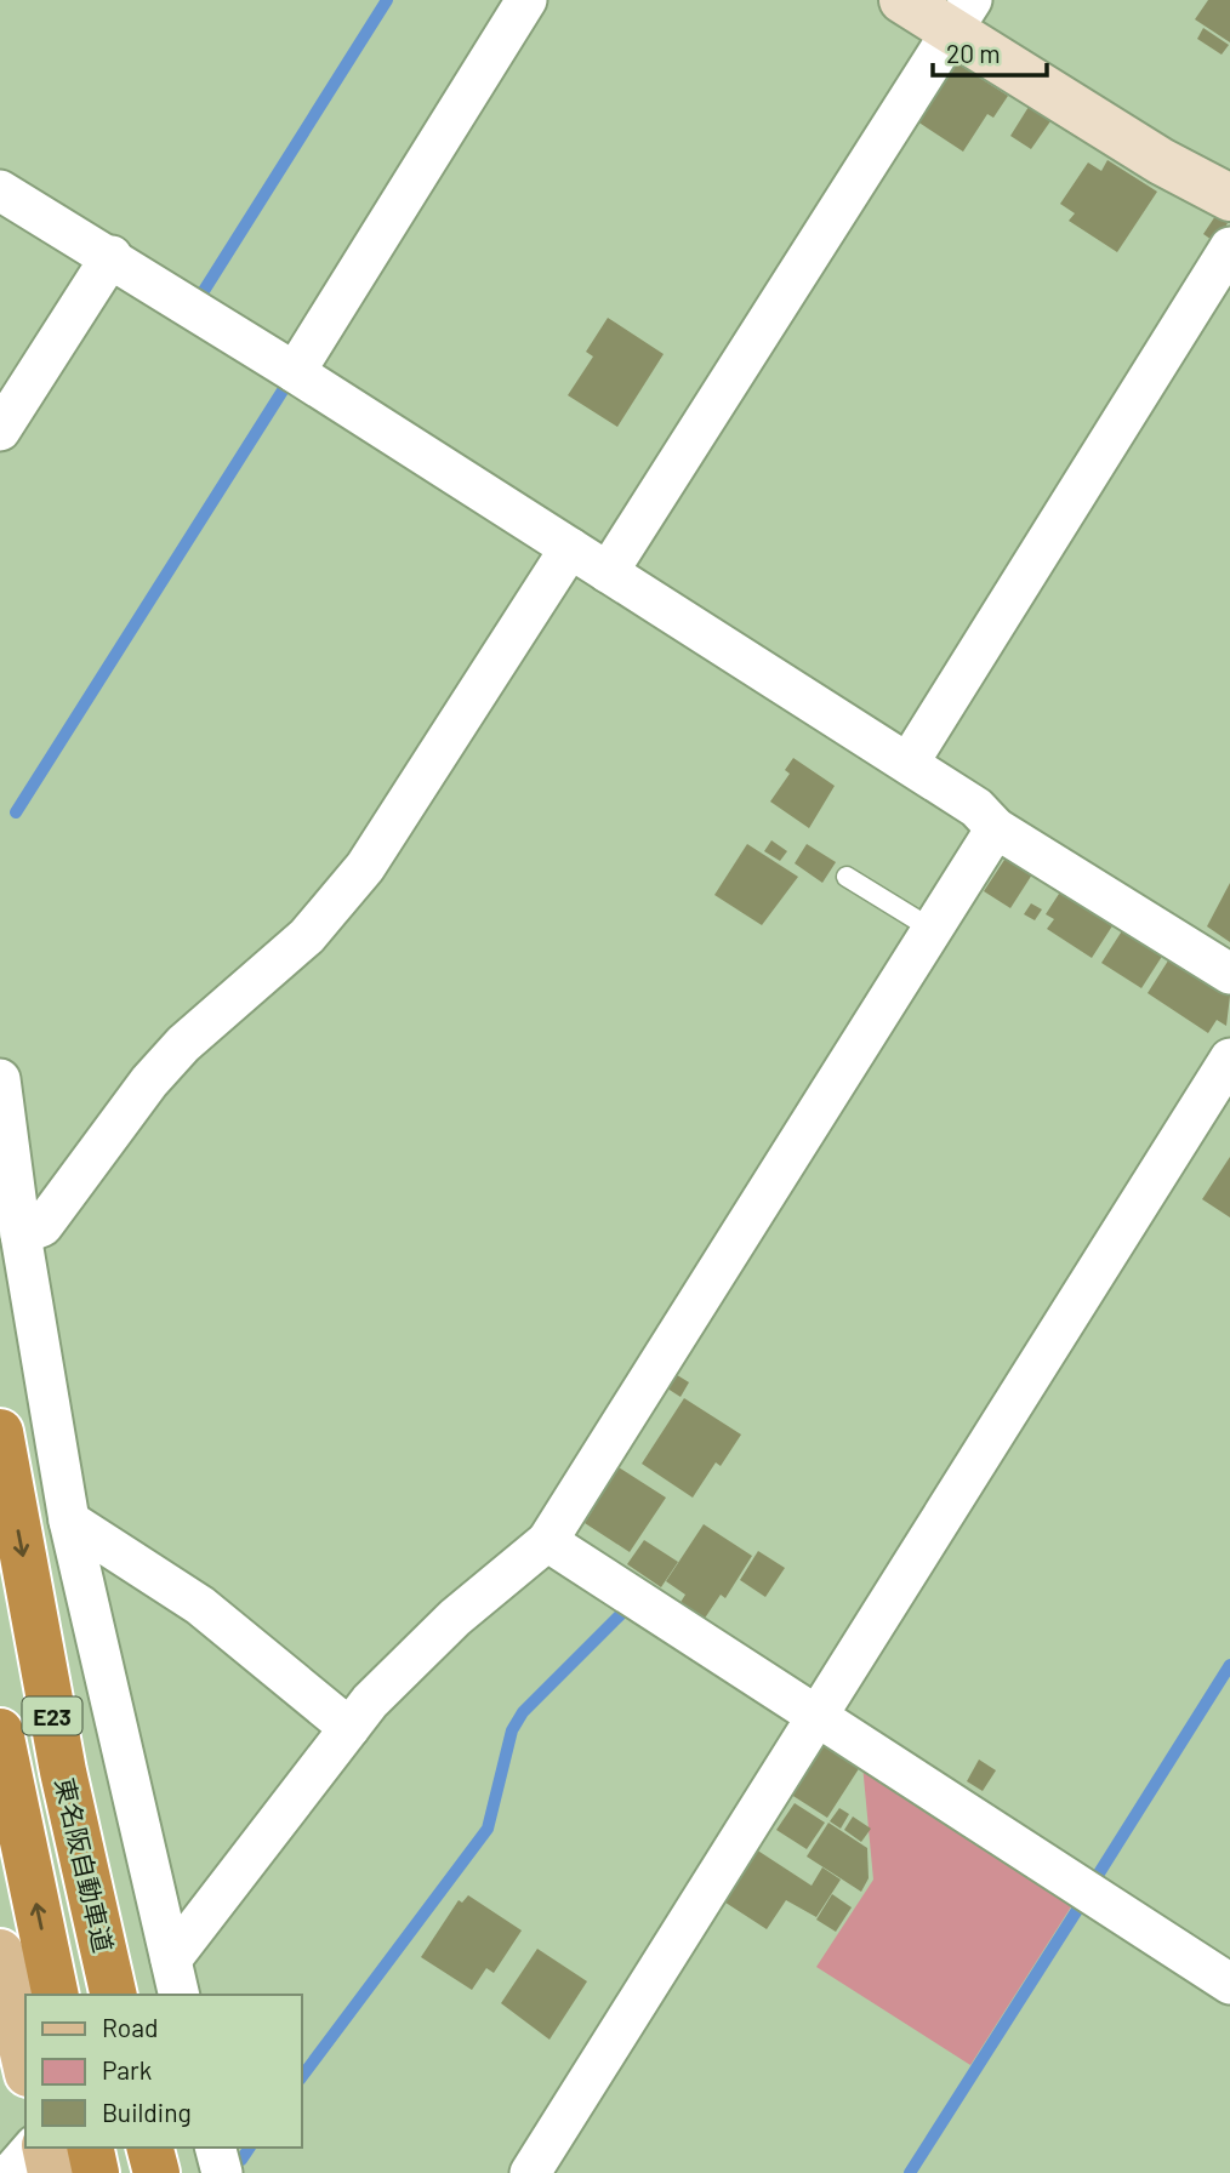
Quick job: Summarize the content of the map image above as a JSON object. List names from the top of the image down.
{
  "streets": {
    "highway": ["E23", "東名阪自動車道"]
  },
  "legend": ["Road", "Park", "Building"],
  "scale_bar": "20 m"
}
